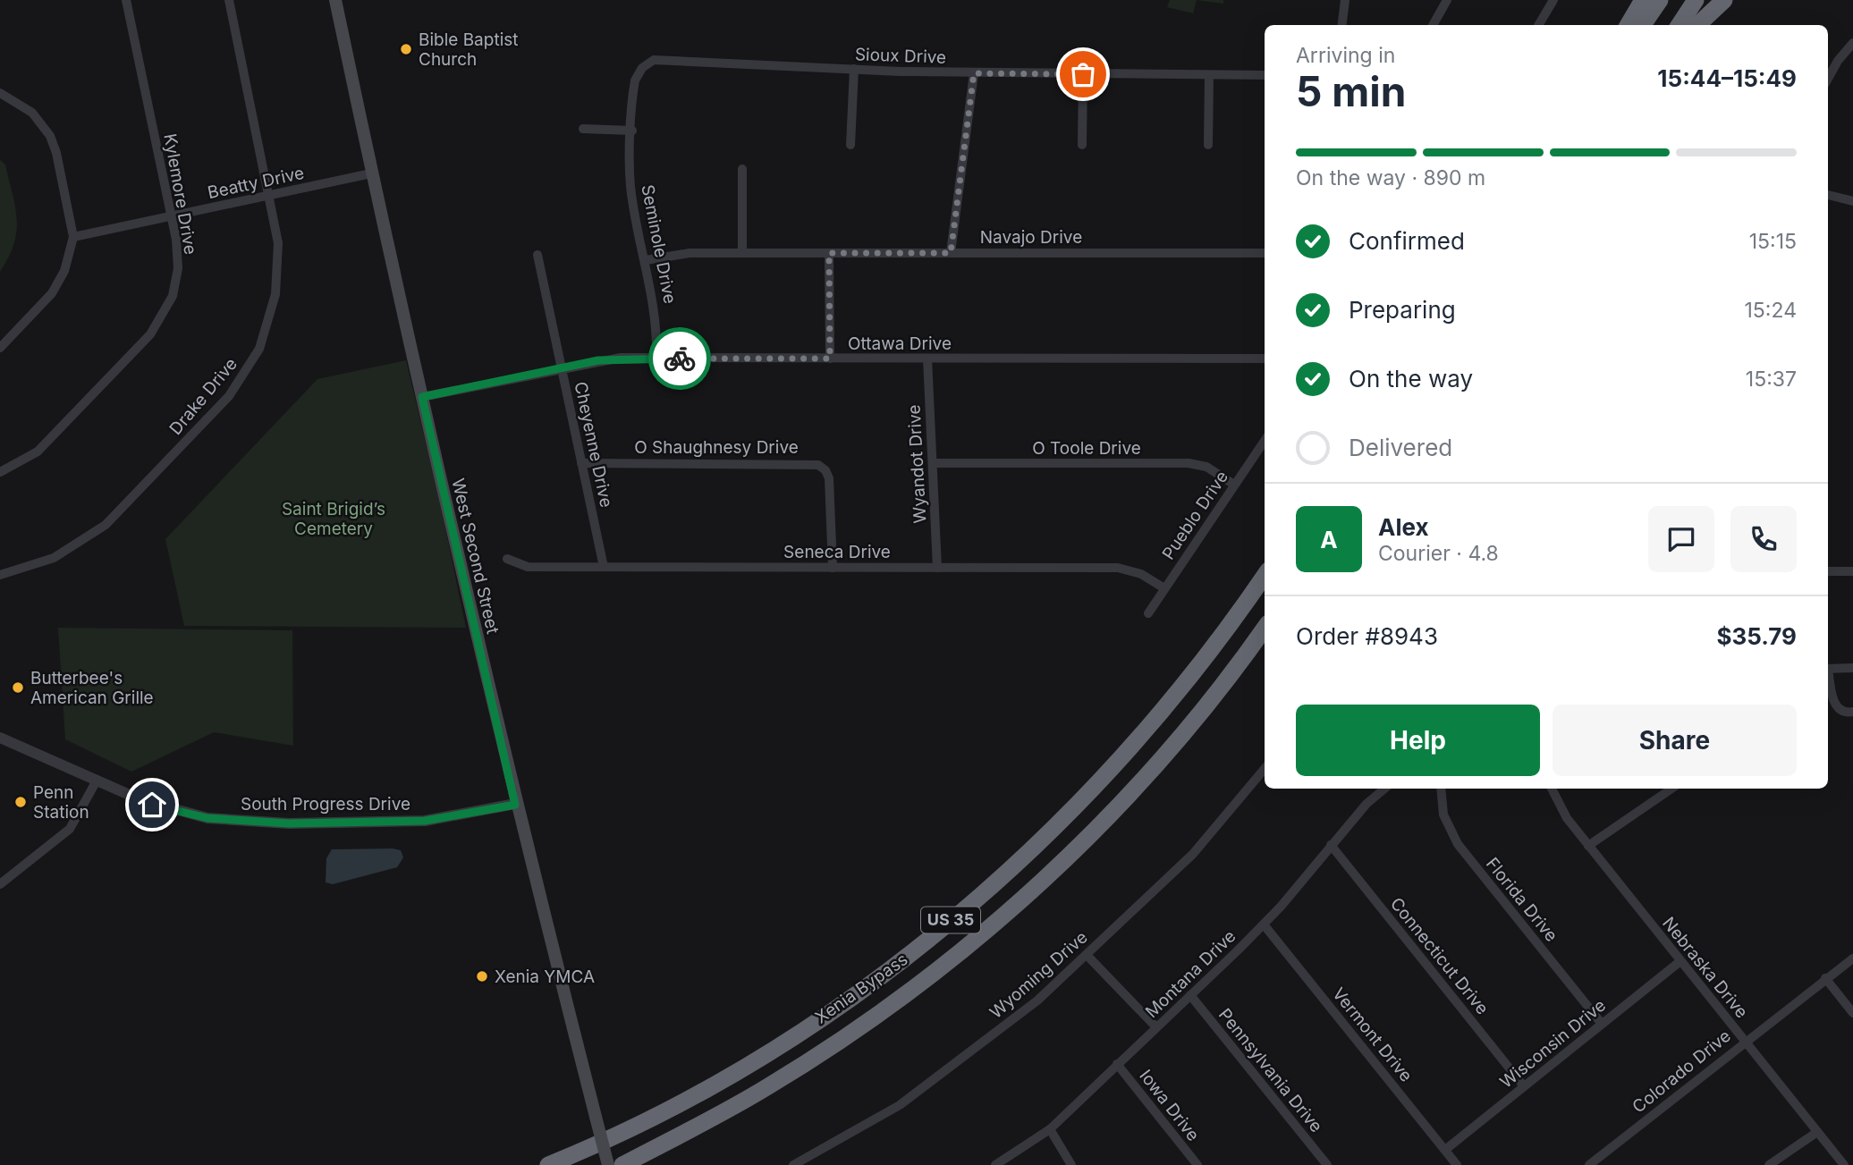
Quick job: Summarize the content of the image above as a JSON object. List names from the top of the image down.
{
  "streets": {
    "highway": ["US 35", "Xenia Bypass"],
    "main road": ["West Second Street"],
    "street": [
      "Sioux Drive",
      "Beatty Drive",
      "Kylemore Drive",
      "Navajo Drive",
      "Seminole Drive",
      "Ottawa Drive",
      "Drake Drive",
      "Cheyenne Drive",
      "O Shaughnesy Drive",
      "O Toole Drive",
      "Wyandot Drive",
      "Pueblo Drive",
      "Seneca Drive",
      "South Progress Drive",
      "Florida Drive",
      "Connecticut Drive",
      "Nebraska Drive",
      "Montana Drive",
      "Wyoming Drive",
      "Vermont Drive",
      "Wisconsin Drive",
      "Pennsylvania Drive",
      "Colorado Drive",
      "Iowa Drive"
    ]
  },
  "crossings": [
    ["Sioux Drive", "Seminole Drive"],
    ["Beatty Drive", "Kylemore Drive"],
    ["Beatty Drive", "Drake Drive"],
    ["Beatty Drive", "West Second Street"],
    ["Navajo Drive", "Seminole Drive"],
    ["Seminole Drive", "Ottawa Drive"],
    ["Ottawa Drive", "Cheyenne Drive"],
    ["Ottawa Drive", "Wyandot Drive"],
    ["Ottawa Drive", "West Second Street"],
    ["Cheyenne Drive", "O Shaughnesy Drive"],
    ["Cheyenne Drive", "Seneca Drive"],
    ["O Shaughnesy Drive", "Seneca Drive"],
    ["O Toole Drive", "Wyandot Drive"],
    ["O Toole Drive", "Pueblo Drive"],
    ["Wyandot Drive", "Seneca Drive"],
    ["Pueblo Drive", "Seneca Drive"],
    ["West Second Street", "South Progress Drive"],
    ["Florida Drive", "Wisconsin Drive"],
    ["Connecticut Drive", "Montana Drive"],
    ["Connecticut Drive", "Wisconsin Drive"],
    ["Nebraska Drive", "Wisconsin Drive"],
    ["Nebraska Drive", "Colorado Drive"],
    ["Montana Drive", "Vermont Drive"],
    ["Montana Drive", "Pennsylvania Drive"],
    ["Montana Drive", "Iowa Drive"],
    ["Vermont Drive", "Wisconsin Drive"]
  ],
  "parks": ["Saint Brigid’s Cemetery"],
  "places": [
    "Bible Baptist Church",
    "Butterbee's American Grille",
    "Penn Station",
    "Xenia YMCA"
  ],
  "page": {
    "heading": ["5 min", "Arriving in", "15:44–15:49"],
    "panel": [
      "Alex",
      "Courier · 4.8",
      "Order #8943",
      "$35.79"
    ],
    "bar": "On the way · 890 m",
    "list": [
      ["Confirmed", "15:15"],
      ["Preparing", "15:24"],
      ["On the way", "15:37"],
      "Delivered"
    ],
    "round": "A",
    "buttons": ["Help", "Share"]
  }
}
